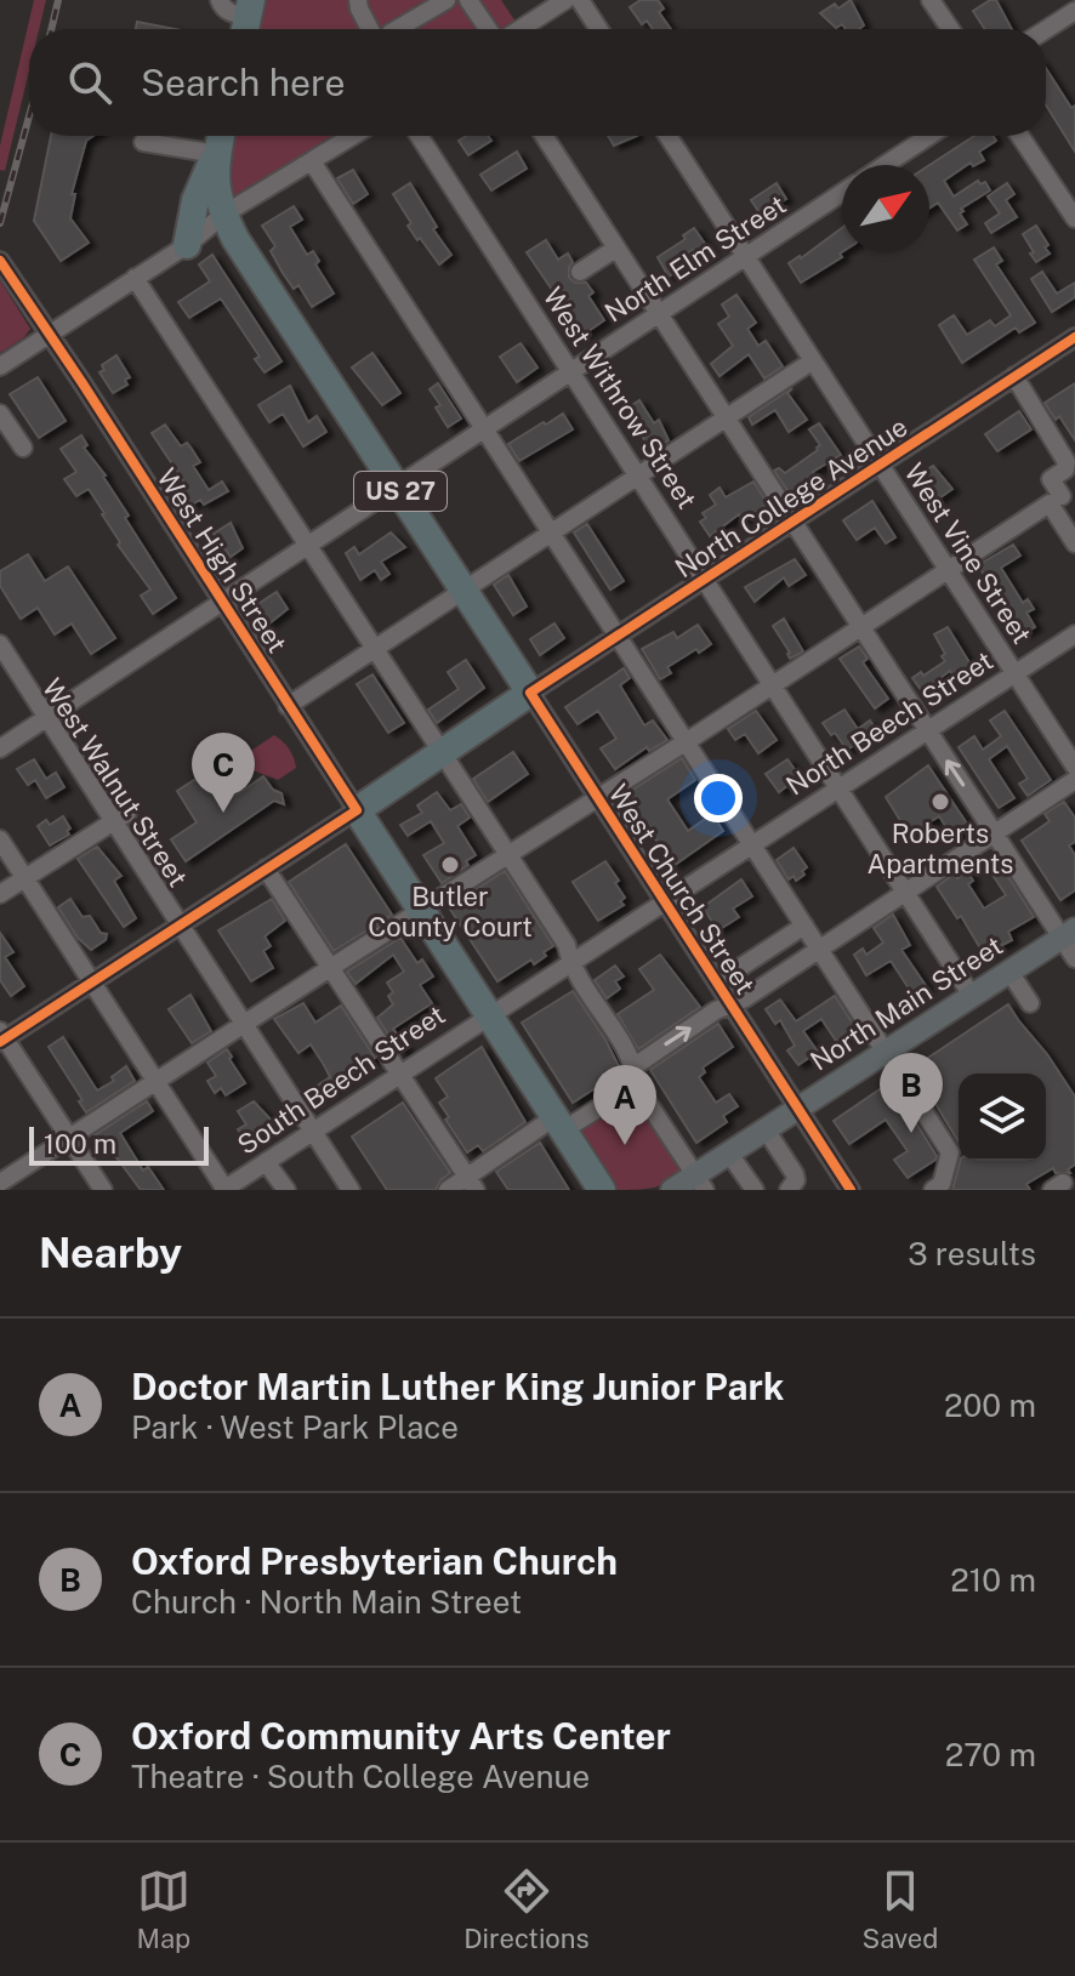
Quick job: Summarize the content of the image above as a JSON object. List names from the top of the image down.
{
  "streets": {
    "highway": [
      "US 27",
      "North College Avenue",
      "West High Street",
      "West Church Street"
    ],
    "main road": ["North Main Street"],
    "street": [
      "North Elm Street",
      "West Withrow Street",
      "West Vine Street",
      "North Beech Street",
      "West Walnut Street",
      "South Beech Street"
    ]
  },
  "crossings": [
    ["North Elm Street", "West Withrow Street"],
    ["North Elm Street", "West Vine Street"],
    ["North Elm Street", "West High Street"],
    ["North Elm Street", "West Walnut Street"],
    ["North Elm Street", "West Church Street"],
    ["West Withrow Street", "North College Avenue"],
    ["West Withrow Street", "North Beech Street"],
    ["West Withrow Street", "North Main Street"],
    ["US 27", "West Church Street"],
    ["North College Avenue", "West Vine Street"],
    ["North College Avenue", "West High Street"],
    ["North College Avenue", "West Church Street"],
    ["West Vine Street", "North Beech Street"],
    ["West High Street", "North Beech Street"],
    ["West High Street", "South Beech Street"],
    ["North Beech Street", "West Church Street"],
    ["North Beech Street", "South Beech Street"],
    ["West Walnut Street", "South Beech Street"],
    ["West Church Street", "North Main Street"]
  ],
  "places": ["Roberts Apartments", "Butler County Court"],
  "scale_bar": "100 m",
  "north": "top right",
  "page": {
    "search": "Search here",
    "pins": ["C", "B", "A"],
    "scale": "100 m",
    "heading": ["Nearby", "3 results"],
    "list": [
      {
        "mark": "A",
        "name": "Doctor Martin Luther King Junior Park",
        "note": "Park · West Park Place",
        "value": "200 m"
      },
      {
        "mark": "B",
        "name": "Oxford Presbyterian Church",
        "note": "Church · North Main Street",
        "value": "210 m"
      },
      {
        "mark": "C",
        "name": "Oxford Community Arts Center",
        "note": "Theatre · South College Avenue",
        "value": "270 m"
      }
    ],
    "nav": ["Map", "Directions", "Saved"]
  }
}
